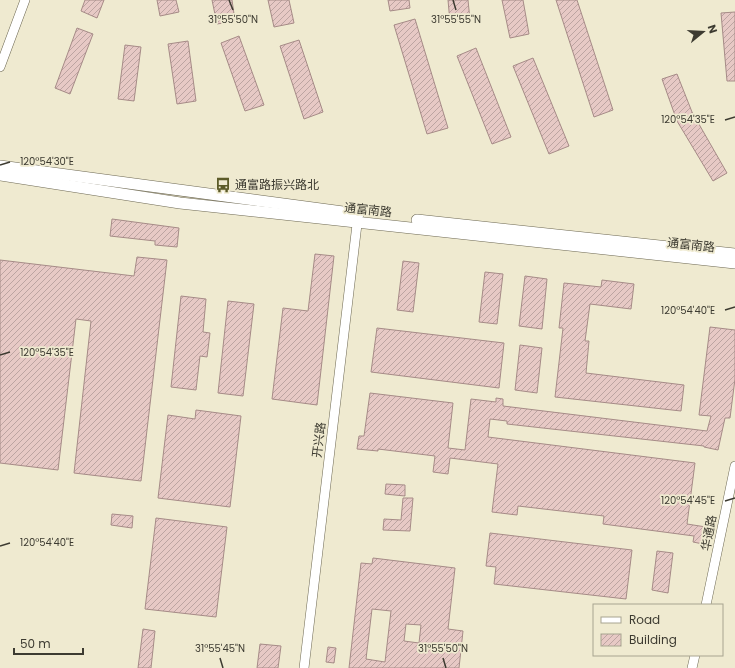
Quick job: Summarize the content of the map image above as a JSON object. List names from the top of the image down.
{
  "streets": {
    "main road": ["通富南路"],
    "street": ["开兴路", "华通路"]
  },
  "crossings": [
    ["通富南路", "开兴路"]
  ],
  "places": {
    "bus stop": ["通富路振兴路北"]
  },
  "legend": ["Road", "Building"],
  "scale_bar": "50 m",
  "north": "right",
  "coordinates": [
    "31°55'50\"N",
    "31°55'55\"N",
    "120°54'35\"E",
    "120°54'30\"E",
    "120°54'40\"E",
    "120°54'45\"E",
    "31°55'45\"N"
  ]
}
